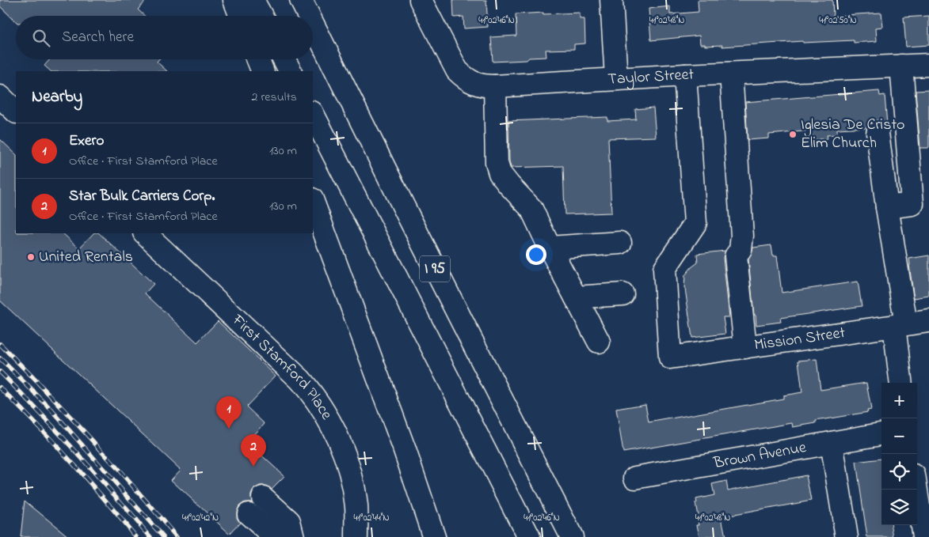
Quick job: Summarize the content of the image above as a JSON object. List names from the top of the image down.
{
  "streets": {
    "main road": [
      "Taylor Street",
      "I 95",
      "Mission Street",
      "First Stamford Place",
      "Brown Avenue"
    ]
  },
  "crossings": [
    ["Taylor Street", "Mission Street"]
  ],
  "places": ["Iglesia De Cristo Elim Church", "United Rentals"],
  "page": {
    "search": "Search here",
    "heading": ["Nearby", "2 results"],
    "list": [
      {
        "mark": "1",
        "name": "Exero",
        "note": "Office · First Stamford Place",
        "value": "130 m"
      },
      {
        "mark": "2",
        "name": "Star Bulk Carriers Corp.",
        "note": "Office · First Stamford Place",
        "value": "130 m"
      }
    ],
    "map_buttons": ["+", "−"],
    "pins": ["1", "2"]
  },
  "coordinates": [
    "41°02'46\"N",
    "41°02'48\"N",
    "41°02'50\"N",
    "41°02'42\"N",
    "41°02'44\"N"
  ]
}
